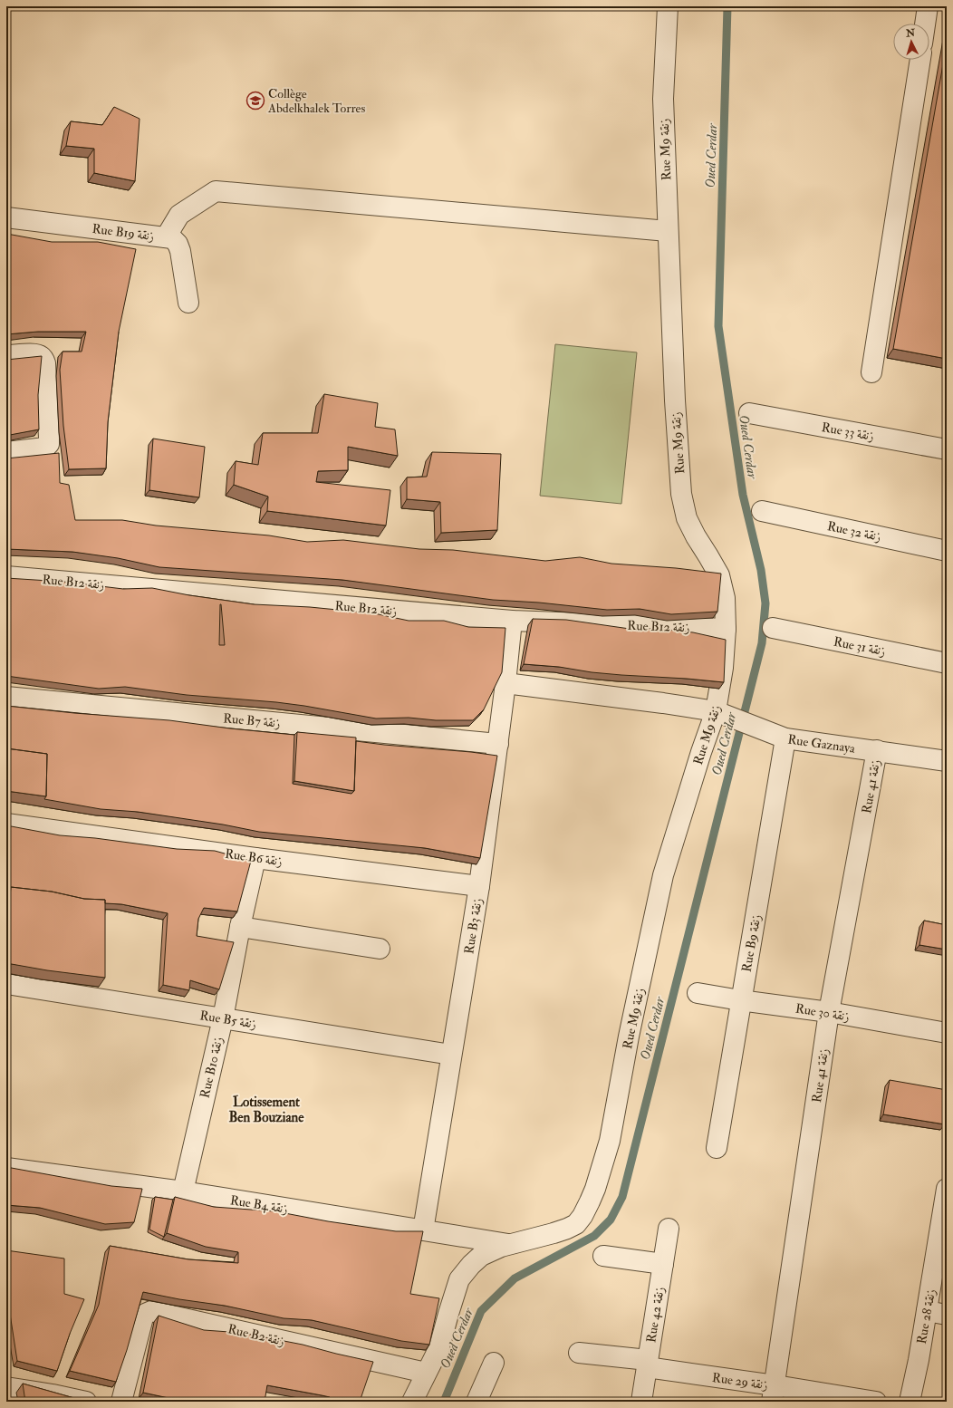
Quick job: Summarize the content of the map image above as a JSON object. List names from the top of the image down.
{
  "streets": {
    "street": [
      "Rue M9 زنقة",
      "Rue B19 زنقة",
      "Rue 33 زنقة",
      "Rue 32 زنقة",
      "Rue B12 زنقة",
      "Rue 31 زنقة",
      "Rue B7 زنقة",
      "Rue Gaznaya",
      "Rue 41 زنقة",
      "Rue B6 زنقة",
      "Rue B3 زنقة",
      "Rue B9 زنقة",
      "Rue 30 زنقة",
      "Rue B5 زنقة",
      "Rue B10 زنقة",
      "Rue B4 زنقة",
      "Rue 42 زنقة",
      "Rue 28 زنقة",
      "Rue B2 زنقة",
      "Rue 29 زنقة"
    ]
  },
  "crossings": [
    ["Rue M9 زنقة", "Rue B12 زنقة"],
    ["Rue M9 زنقة", "Rue Gaznaya"],
    ["Rue M9 زنقة", "Rue B4 زنقة"],
    ["Rue M9 زنقة", "Rue B2 زنقة"],
    ["Rue B12 زنقة", "Rue B3 زنقة"],
    ["Rue B7 زنقة", "Rue B3 زنقة"],
    ["Rue Gaznaya", "Rue 41 زنقة"],
    ["Rue Gaznaya", "Rue B3 زنقة"],
    ["Rue Gaznaya", "Rue B9 زنقة"],
    ["Rue 41 زنقة", "Rue 30 زنقة"],
    ["Rue 41 زنقة", "Rue 29 زنقة"],
    ["Rue B6 زنقة", "Rue B3 زنقة"],
    ["Rue B6 زنقة", "Rue B10 زنقة"],
    ["Rue B3 زنقة", "Rue B5 زنقة"],
    ["Rue B3 زنقة", "Rue B4 زنقة"],
    ["Rue B9 زنقة", "Rue 30 زنقة"],
    ["Rue B5 زنقة", "Rue B10 زنقة"],
    ["Rue B10 زنقة", "Rue B4 زنقة"],
    ["Rue 42 زنقة", "Rue 29 زنقة"]
  ],
  "districts": ["Lotissement Ben Bouziane"],
  "water": ["Oued Cerdar"],
  "places": {
    "school or university": ["Collège Abdelkhalek Torres"]
  },
  "north": "top"
}
